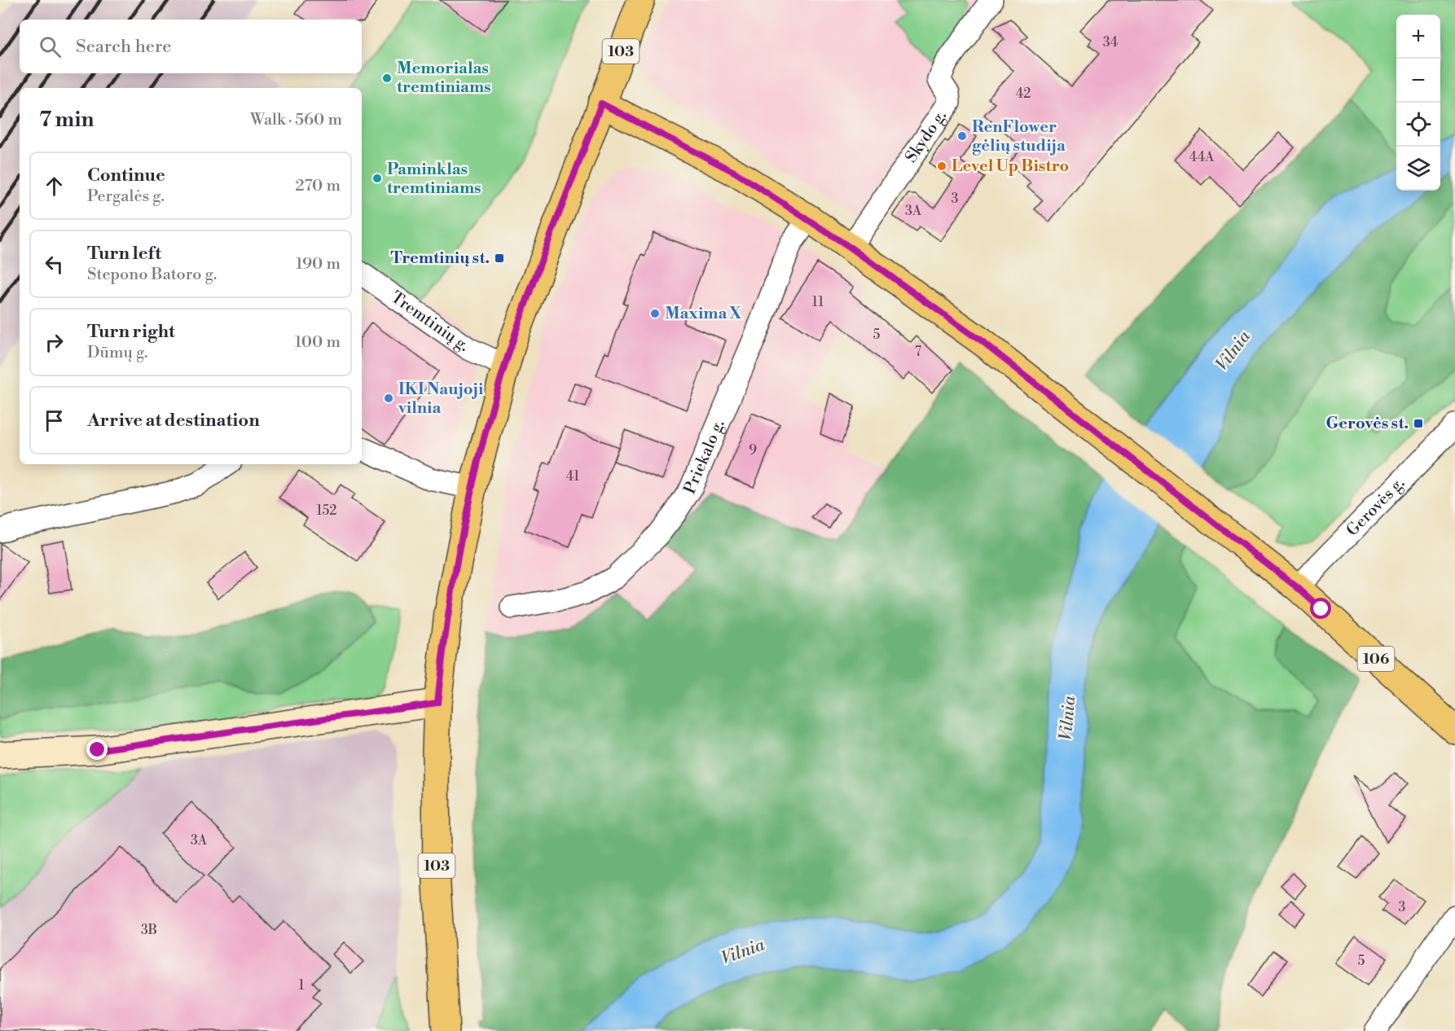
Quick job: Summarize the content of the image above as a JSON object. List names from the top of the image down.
{
  "streets": {
    "main road": ["103", "106"],
    "street": [
      "Skydo g.",
      "Tremtinių g.",
      "Priekalo g.",
      "Gerovės g."
    ]
  },
  "crossings": [
    ["103", "Tremtinių g."],
    ["103", "106"],
    ["Skydo g.", "106"],
    ["Priekalo g.", "106"],
    ["Gerovės g.", "106"]
  ],
  "water": ["Vilnia"],
  "places": {
    "other": [
      "Memorialas tremtiniams",
      "RenFlower gėlių studija",
      "Level Up Bistro",
      "Paminklas tremtiniams",
      "Maxima X",
      "IKI Naujoji vilnia"
    ],
    "transit": ["Tremtinių st.", "Gerovės st."]
  },
  "house_numbers": [
    "34",
    "42",
    "44A",
    "3",
    "3A",
    "11",
    "5",
    "7",
    "9",
    "41",
    "152",
    "3A",
    "3",
    "3B",
    "5",
    "1"
  ],
  "page": {
    "map_buttons": ["+", "−"],
    "search": "Search here",
    "heading": ["7 min", "Walk · 560 m"],
    "list": [
      ["Continue", "Pergalės g.", "270 m"],
      ["Turn left", "Stepono Batoro g.", "190 m"],
      ["Turn right", "Dūmų g.", "100 m"],
      "Arrive at destination"
    ]
  }
}
